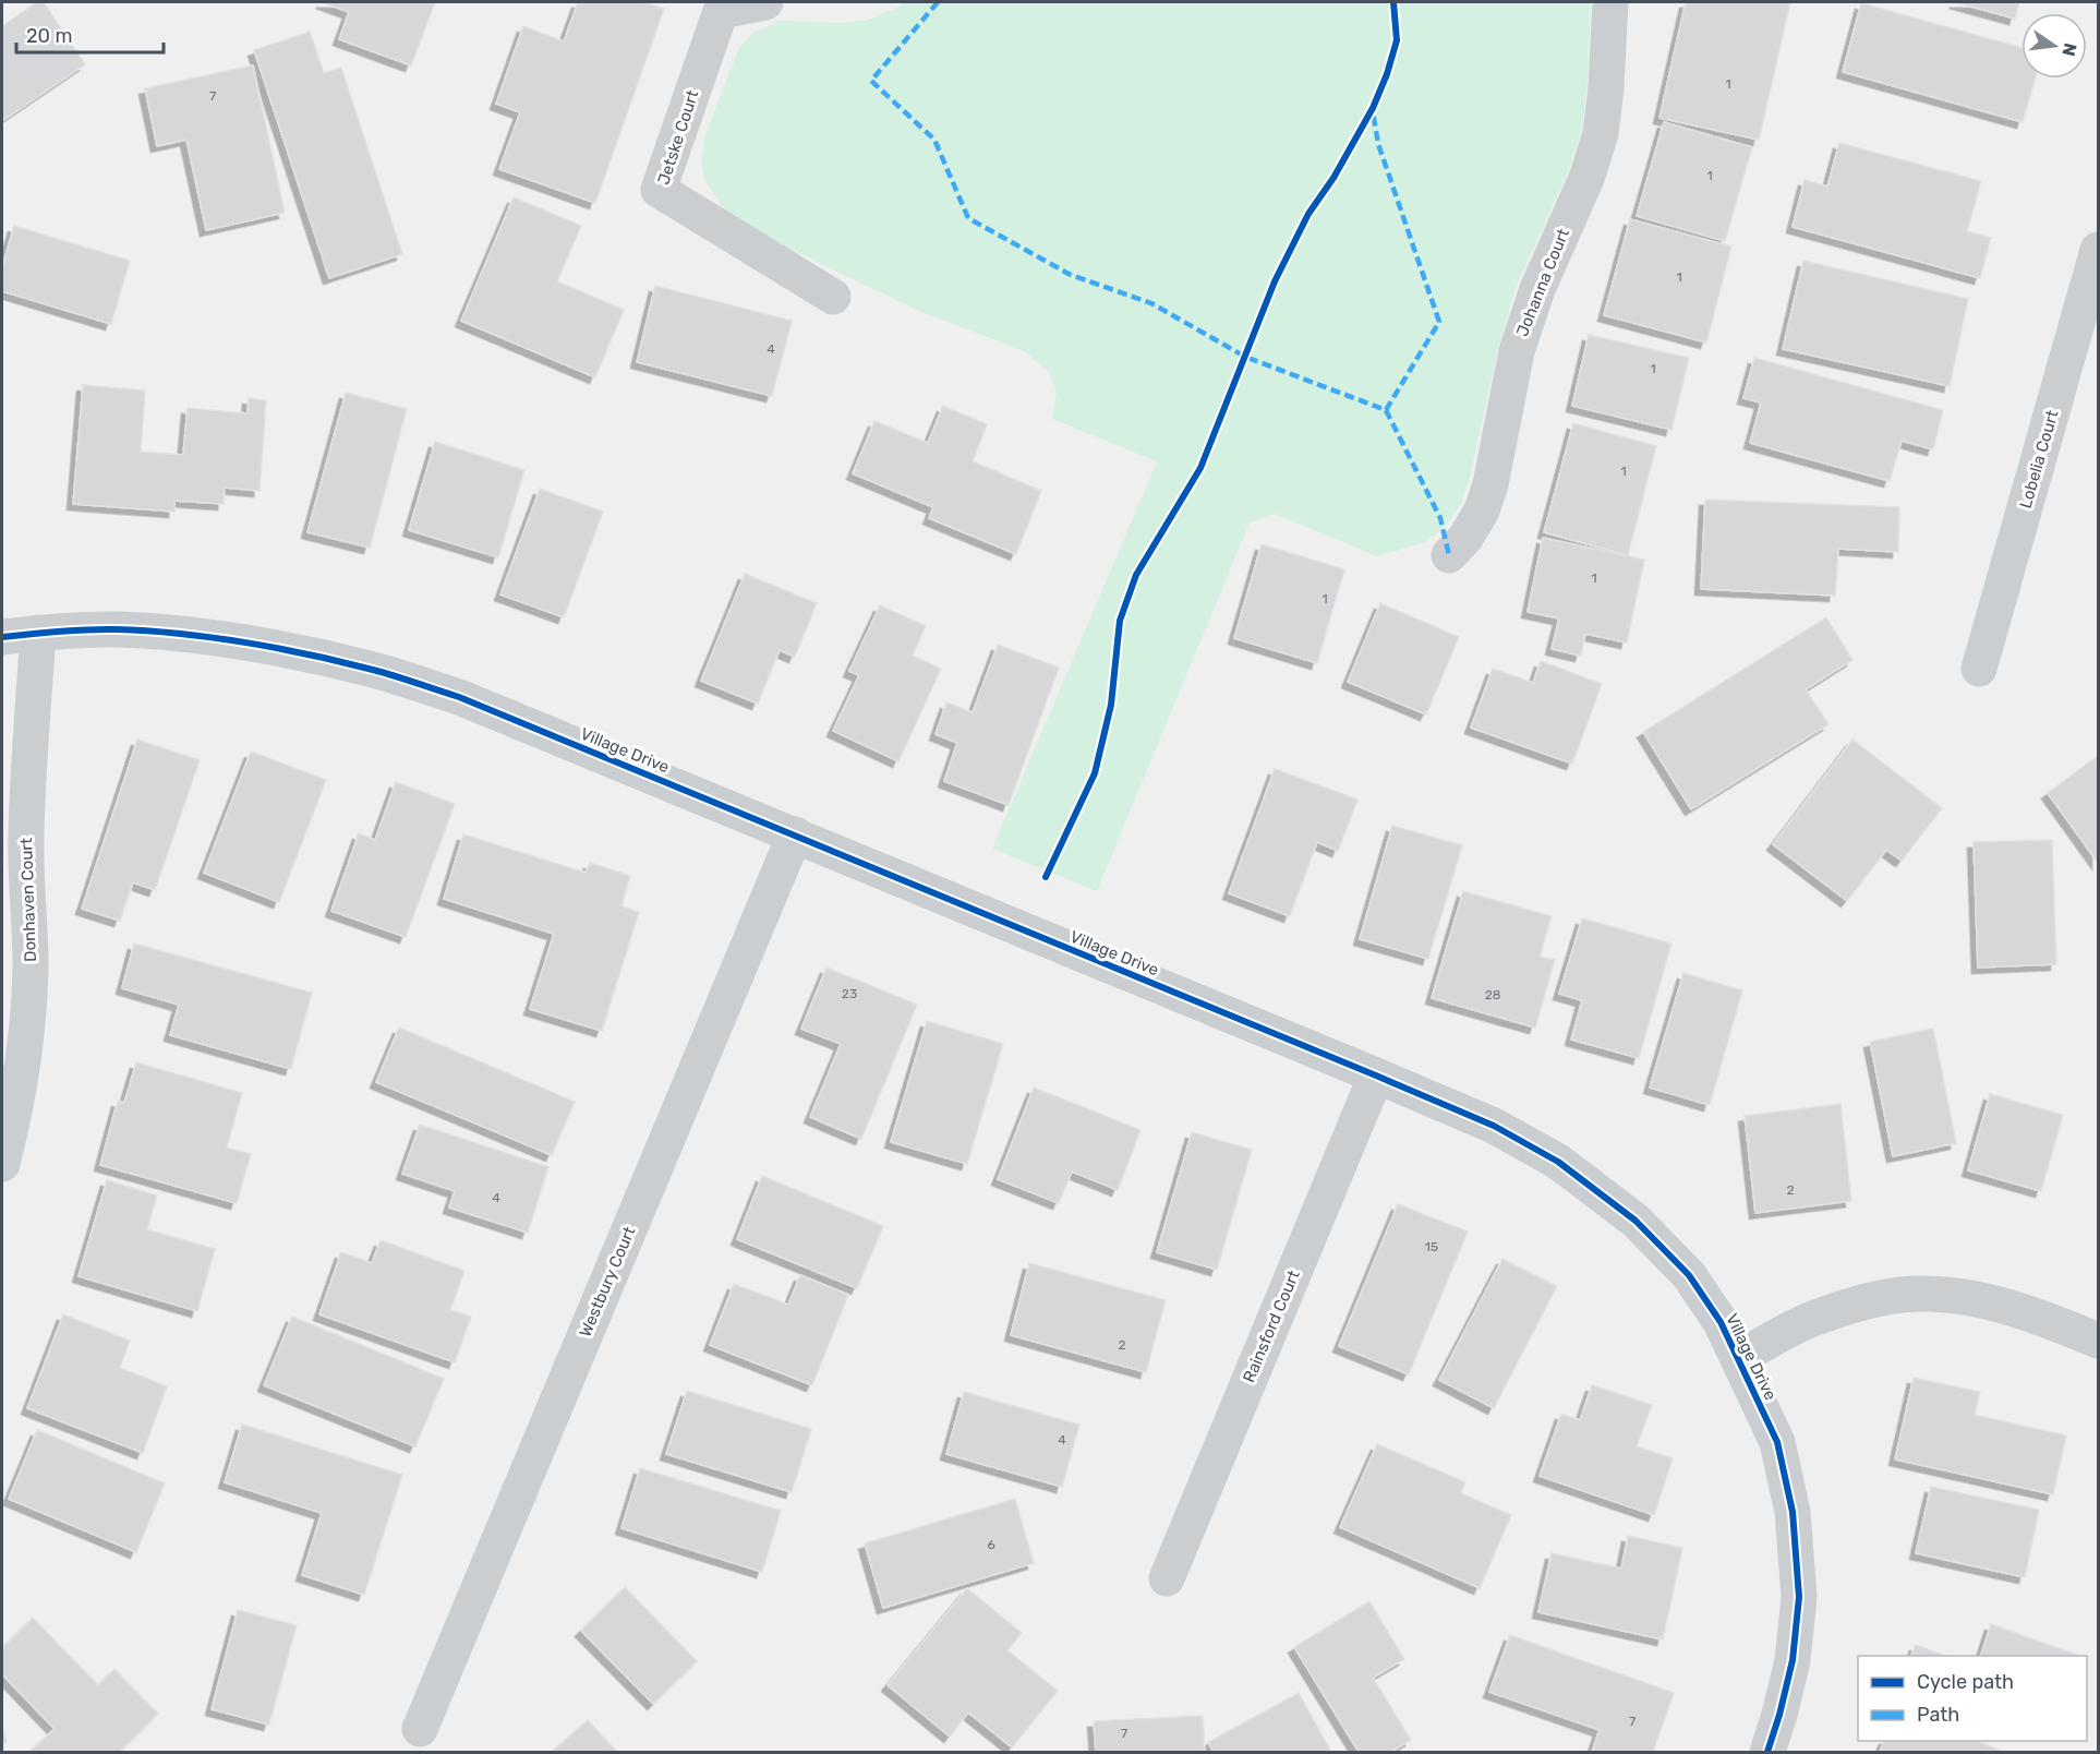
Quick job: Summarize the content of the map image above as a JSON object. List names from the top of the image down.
{
  "streets": {
    "street": [
      "Jetske Court",
      "Johanna Court",
      "Lobelia Court",
      "Village Drive",
      "Donhaven Court",
      "Westbury Court",
      "Rainsford Court"
    ]
  },
  "crossings": [
    ["Village Drive", "Donhaven Court"],
    ["Village Drive", "Westbury Court"],
    ["Village Drive", "Rainsford Court"]
  ],
  "house_numbers": [
    "1",
    "7",
    "1",
    "1",
    "4",
    "1",
    "1",
    "1",
    "1",
    "23",
    "28",
    "2",
    "4",
    "15",
    "2",
    "4",
    "6",
    "7",
    "7"
  ],
  "legend": ["Cycle path", "Path"],
  "scale_bar": "20 m",
  "north": "right"
}
